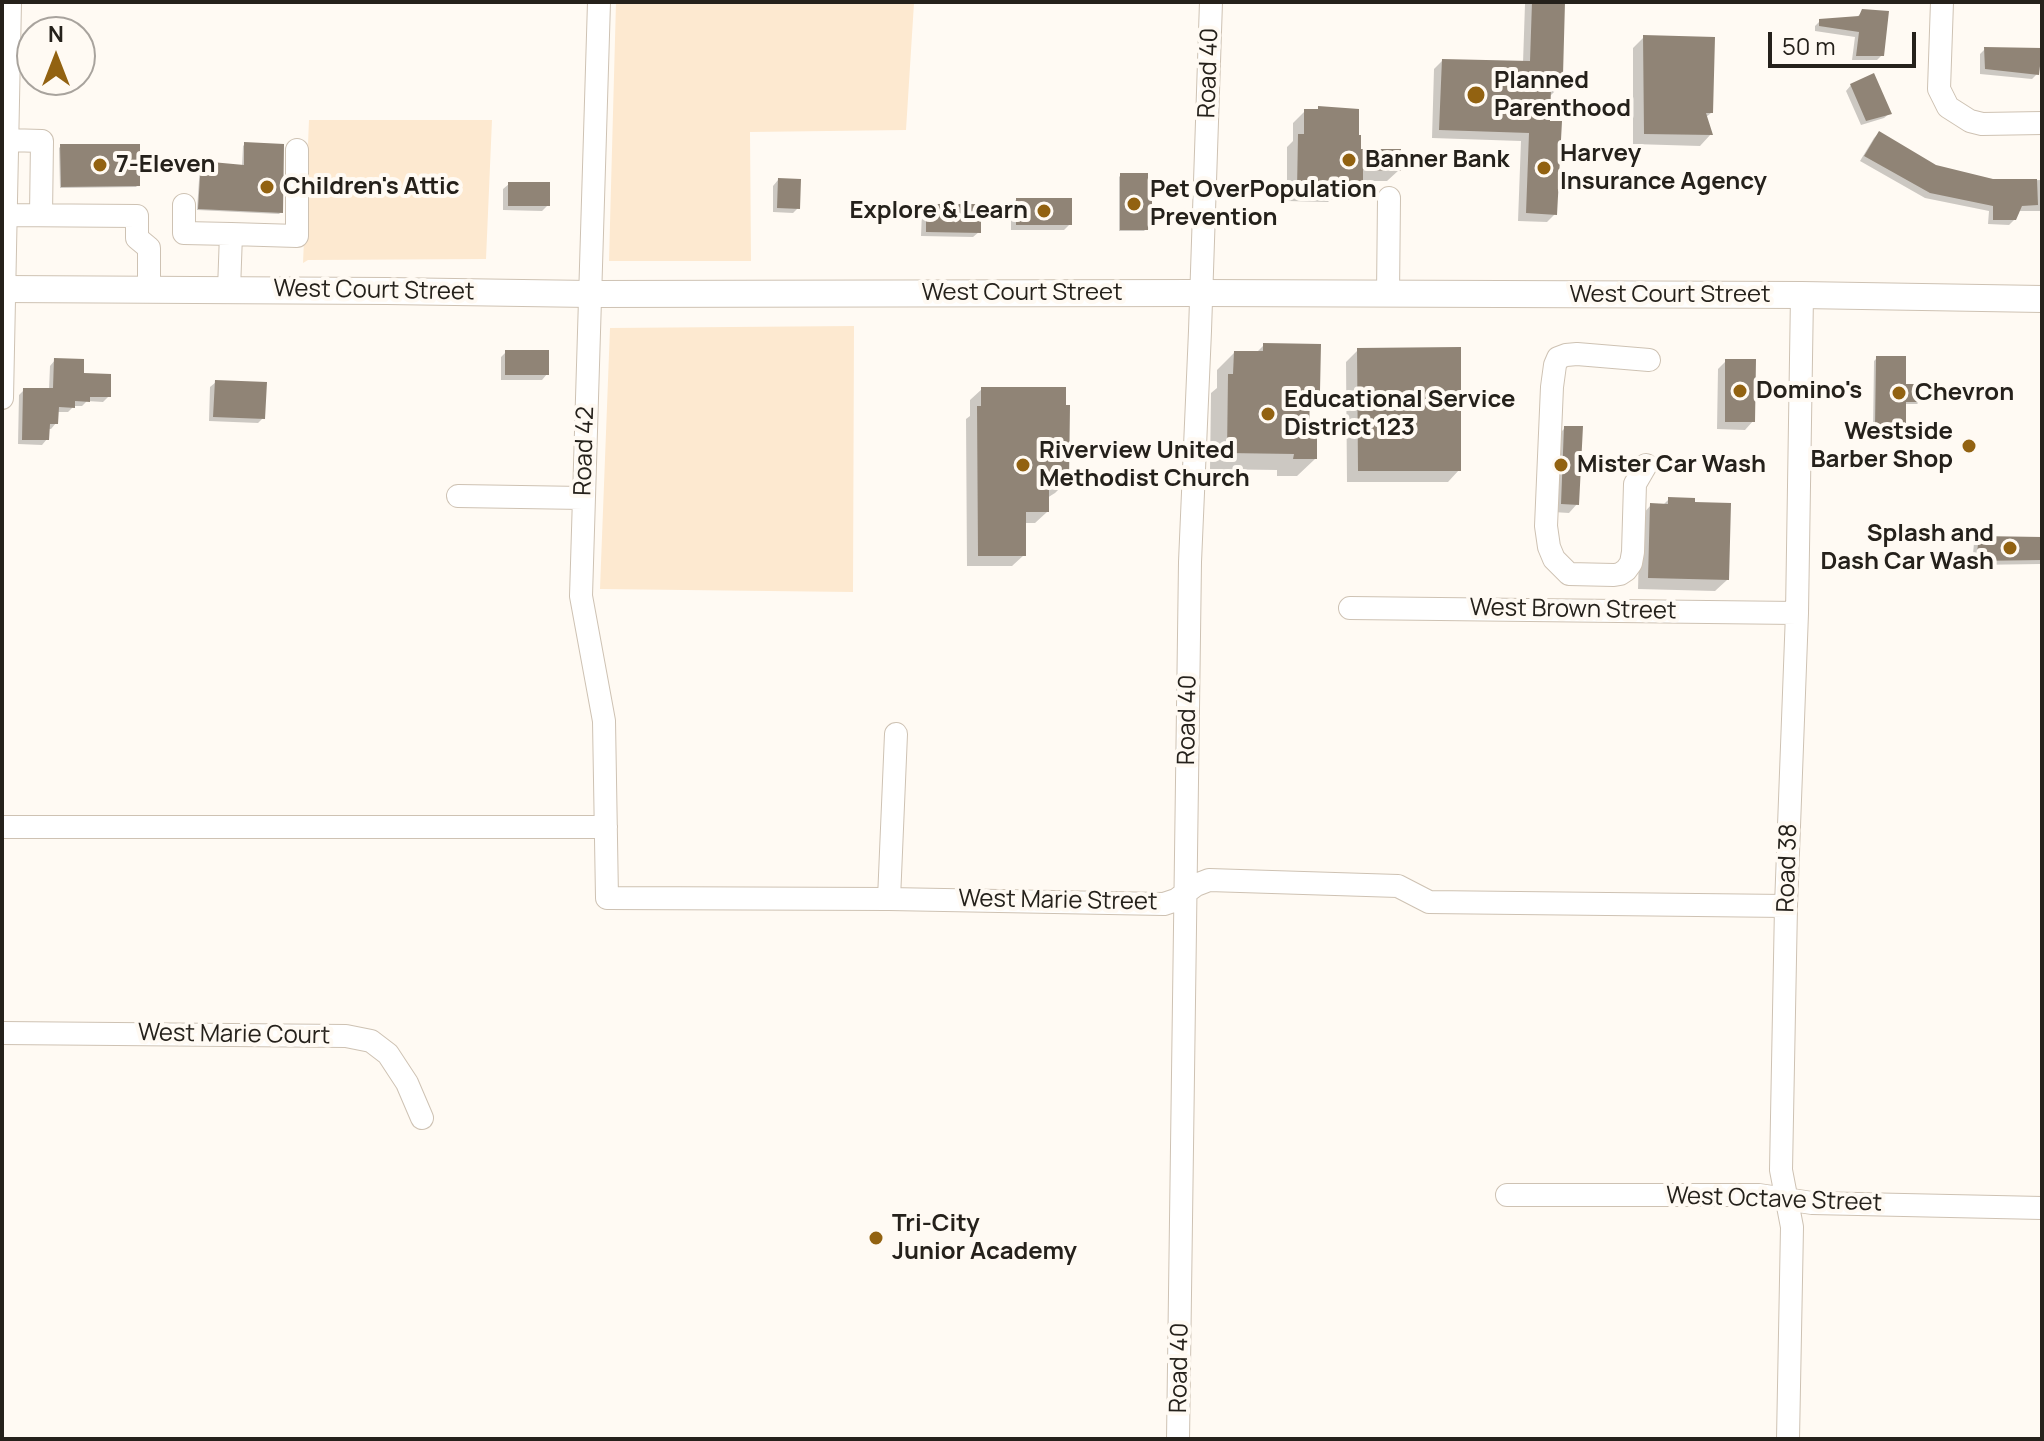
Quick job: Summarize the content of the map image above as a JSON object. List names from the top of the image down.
{
  "streets": {
    "main road": ["West Court Street"],
    "street": [
      "Road 40",
      "Road 42",
      "West Brown Street",
      "Road 38",
      "West Marie Street",
      "West Marie Court",
      "West Octave Street"
    ]
  },
  "crossings": [
    ["Road 40", "West Court Street"],
    ["Road 40", "West Marie Street"],
    ["West Court Street", "Road 42"],
    ["West Court Street", "Road 38"],
    ["Road 42", "West Marie Street"],
    ["West Brown Street", "Road 38"],
    ["Road 38", "West Marie Street"],
    ["Road 38", "West Octave Street"]
  ],
  "places": [
    "Planned Parenthood",
    "Banner Bank",
    "7-Eleven",
    "Harvey Insurance Agency",
    "Children's Attic",
    "Pet OverPopulation Prevention",
    "Explore & Learn",
    "Domino's",
    "Chevron",
    "Educational Service District 123",
    "Westside Barber Shop",
    "Riverview United Methodist Church",
    "Mister Car Wash",
    "Splash and Dash Car Wash",
    "Tri-City Junior Academy"
  ],
  "scale_bar": "50 m",
  "north": "top"
}
